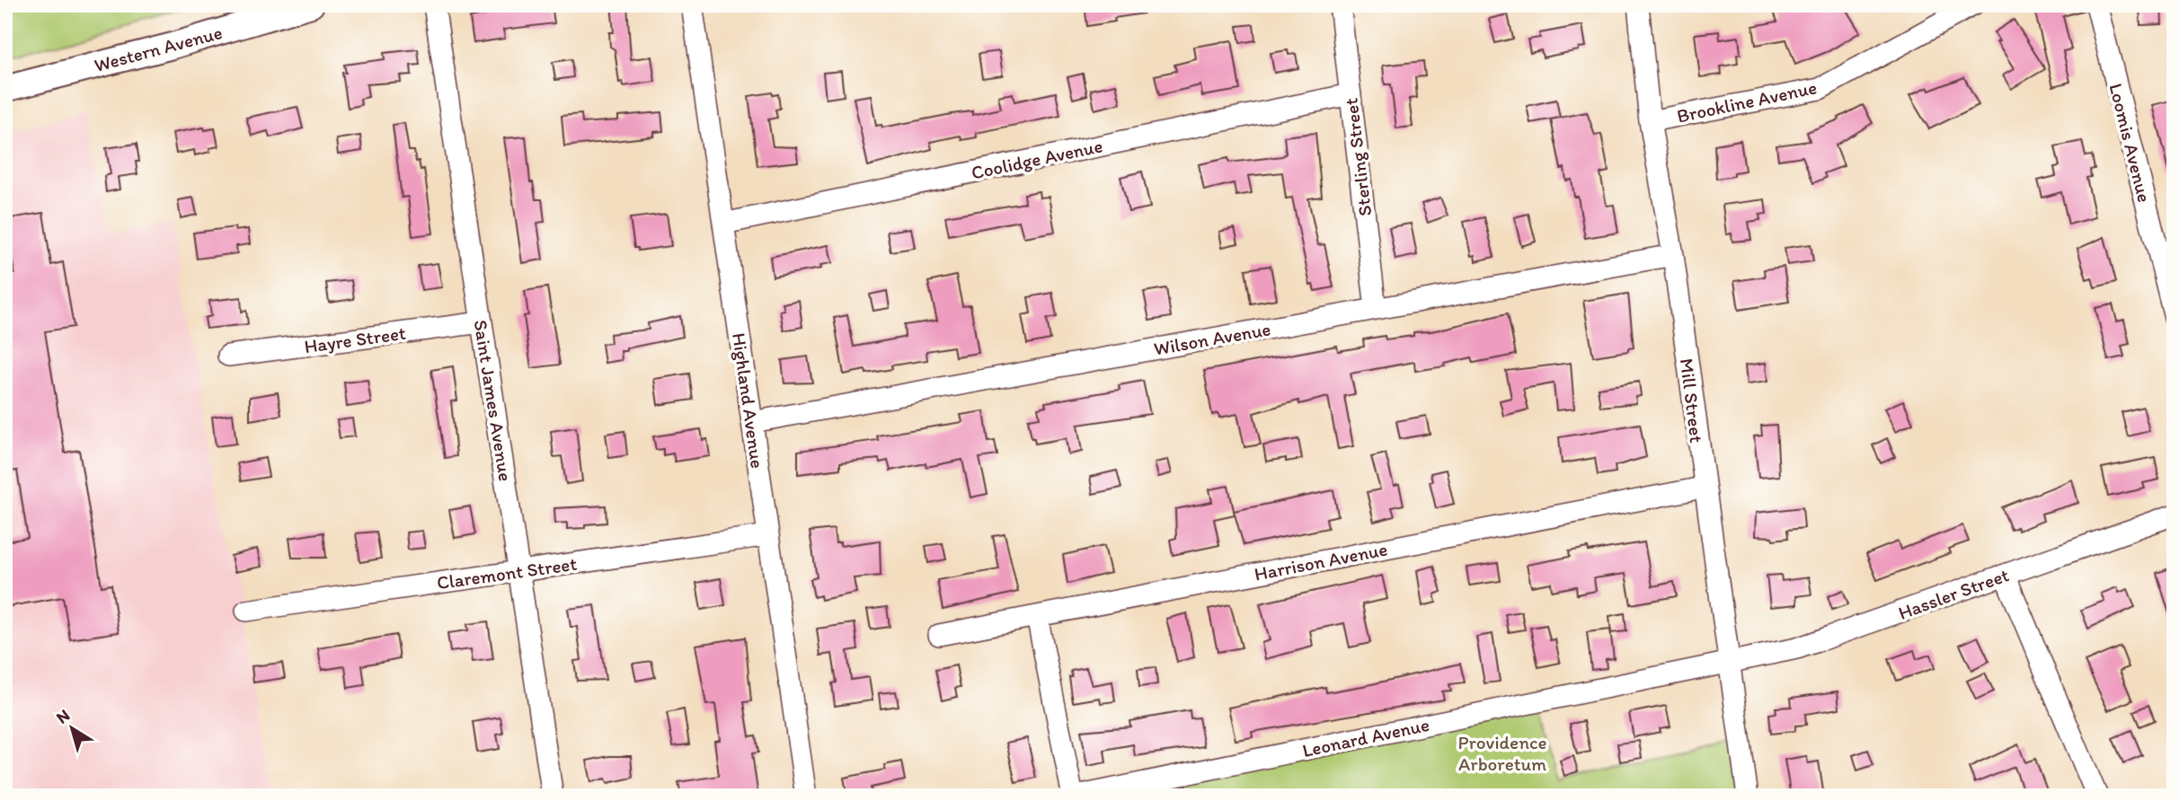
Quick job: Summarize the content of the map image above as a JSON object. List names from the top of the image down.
{
  "streets": {
    "main road": ["Western Avenue"],
    "street": [
      "Brookline Avenue",
      "Loomis Avenue",
      "Sterling Street",
      "Coolidge Avenue",
      "Wilson Avenue",
      "Hayre Street",
      "Saint James Avenue",
      "Highland Avenue",
      "Mill Street",
      "Harrison Avenue",
      "Claremont Street",
      "Hassler Street",
      "Leonard Avenue"
    ]
  },
  "crossings": [
    ["Brookline Avenue", "Mill Street"],
    ["Sterling Street", "Coolidge Avenue"],
    ["Sterling Street", "Wilson Avenue"],
    ["Coolidge Avenue", "Highland Avenue"],
    ["Wilson Avenue", "Highland Avenue"],
    ["Wilson Avenue", "Mill Street"],
    ["Hayre Street", "Saint James Avenue"],
    ["Saint James Avenue", "Claremont Street"],
    ["Highland Avenue", "Claremont Street"],
    ["Mill Street", "Harrison Avenue"],
    ["Mill Street", "Hassler Street"],
    ["Mill Street", "Leonard Avenue"],
    ["Hassler Street", "Leonard Avenue"]
  ],
  "parks": ["Providence Arboretum"],
  "north": "top left"
}
